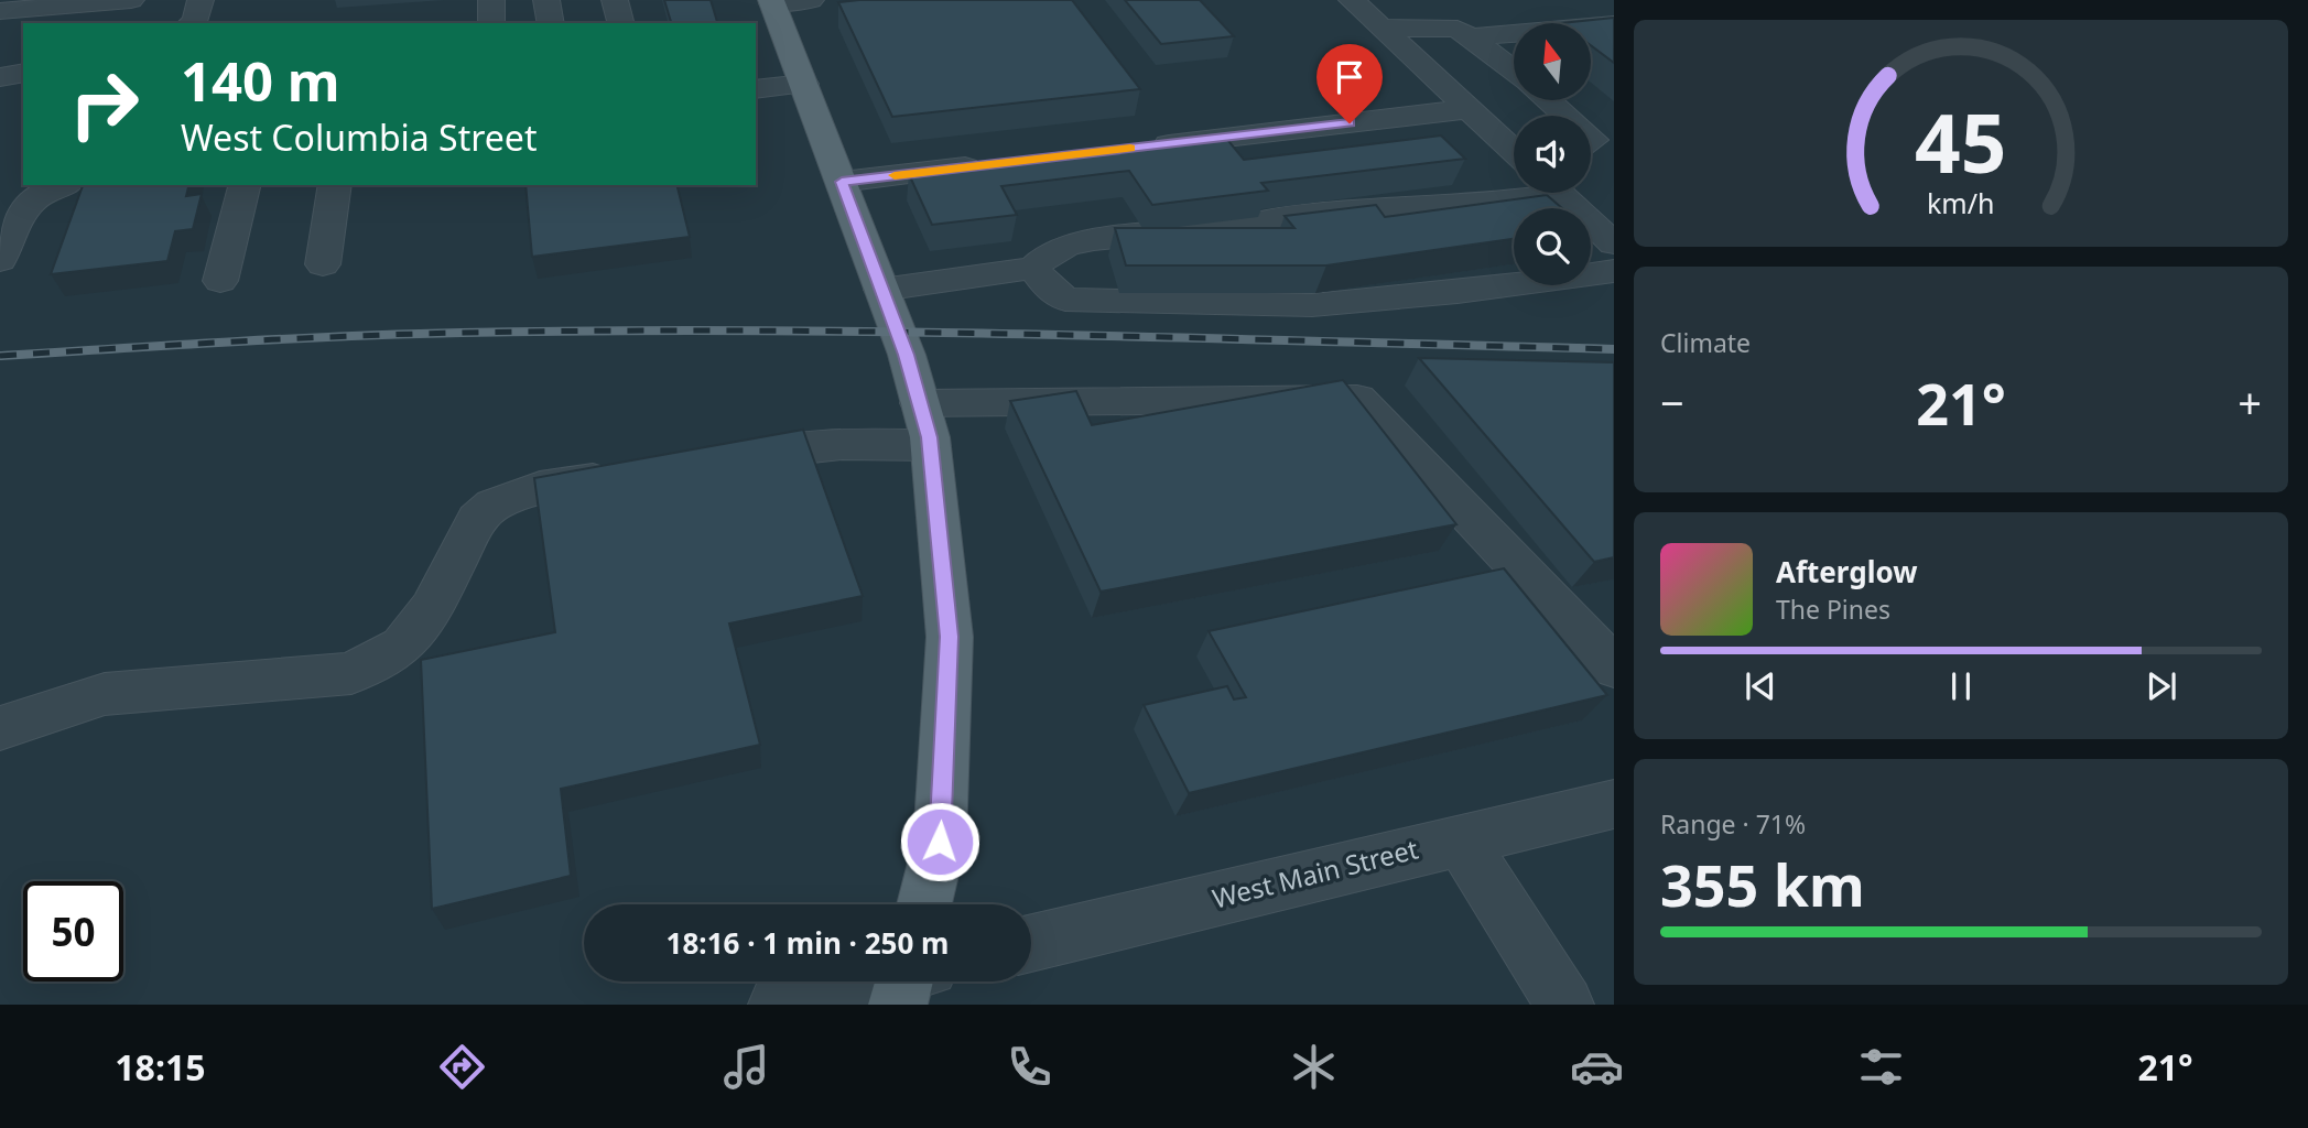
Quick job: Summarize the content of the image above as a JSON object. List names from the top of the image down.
{
  "streets": {
    "street": ["West Main Street"]
  },
  "north": "top",
  "page": {
    "turn": ["140 m", "West Columbia Street"],
    "tile": [
      "Climate",
      ["Range · 71%", "355 km"]
    ],
    "heat": ["−", "21°", "+"],
    "song": ["Afterglow", "The Pines"],
    "limit": "50",
    "trip": "18:16 · 1 min · 250 m",
    "tabs": ["18:15", "21°"],
    "gauge": ["45", "km/h"]
  }
}
